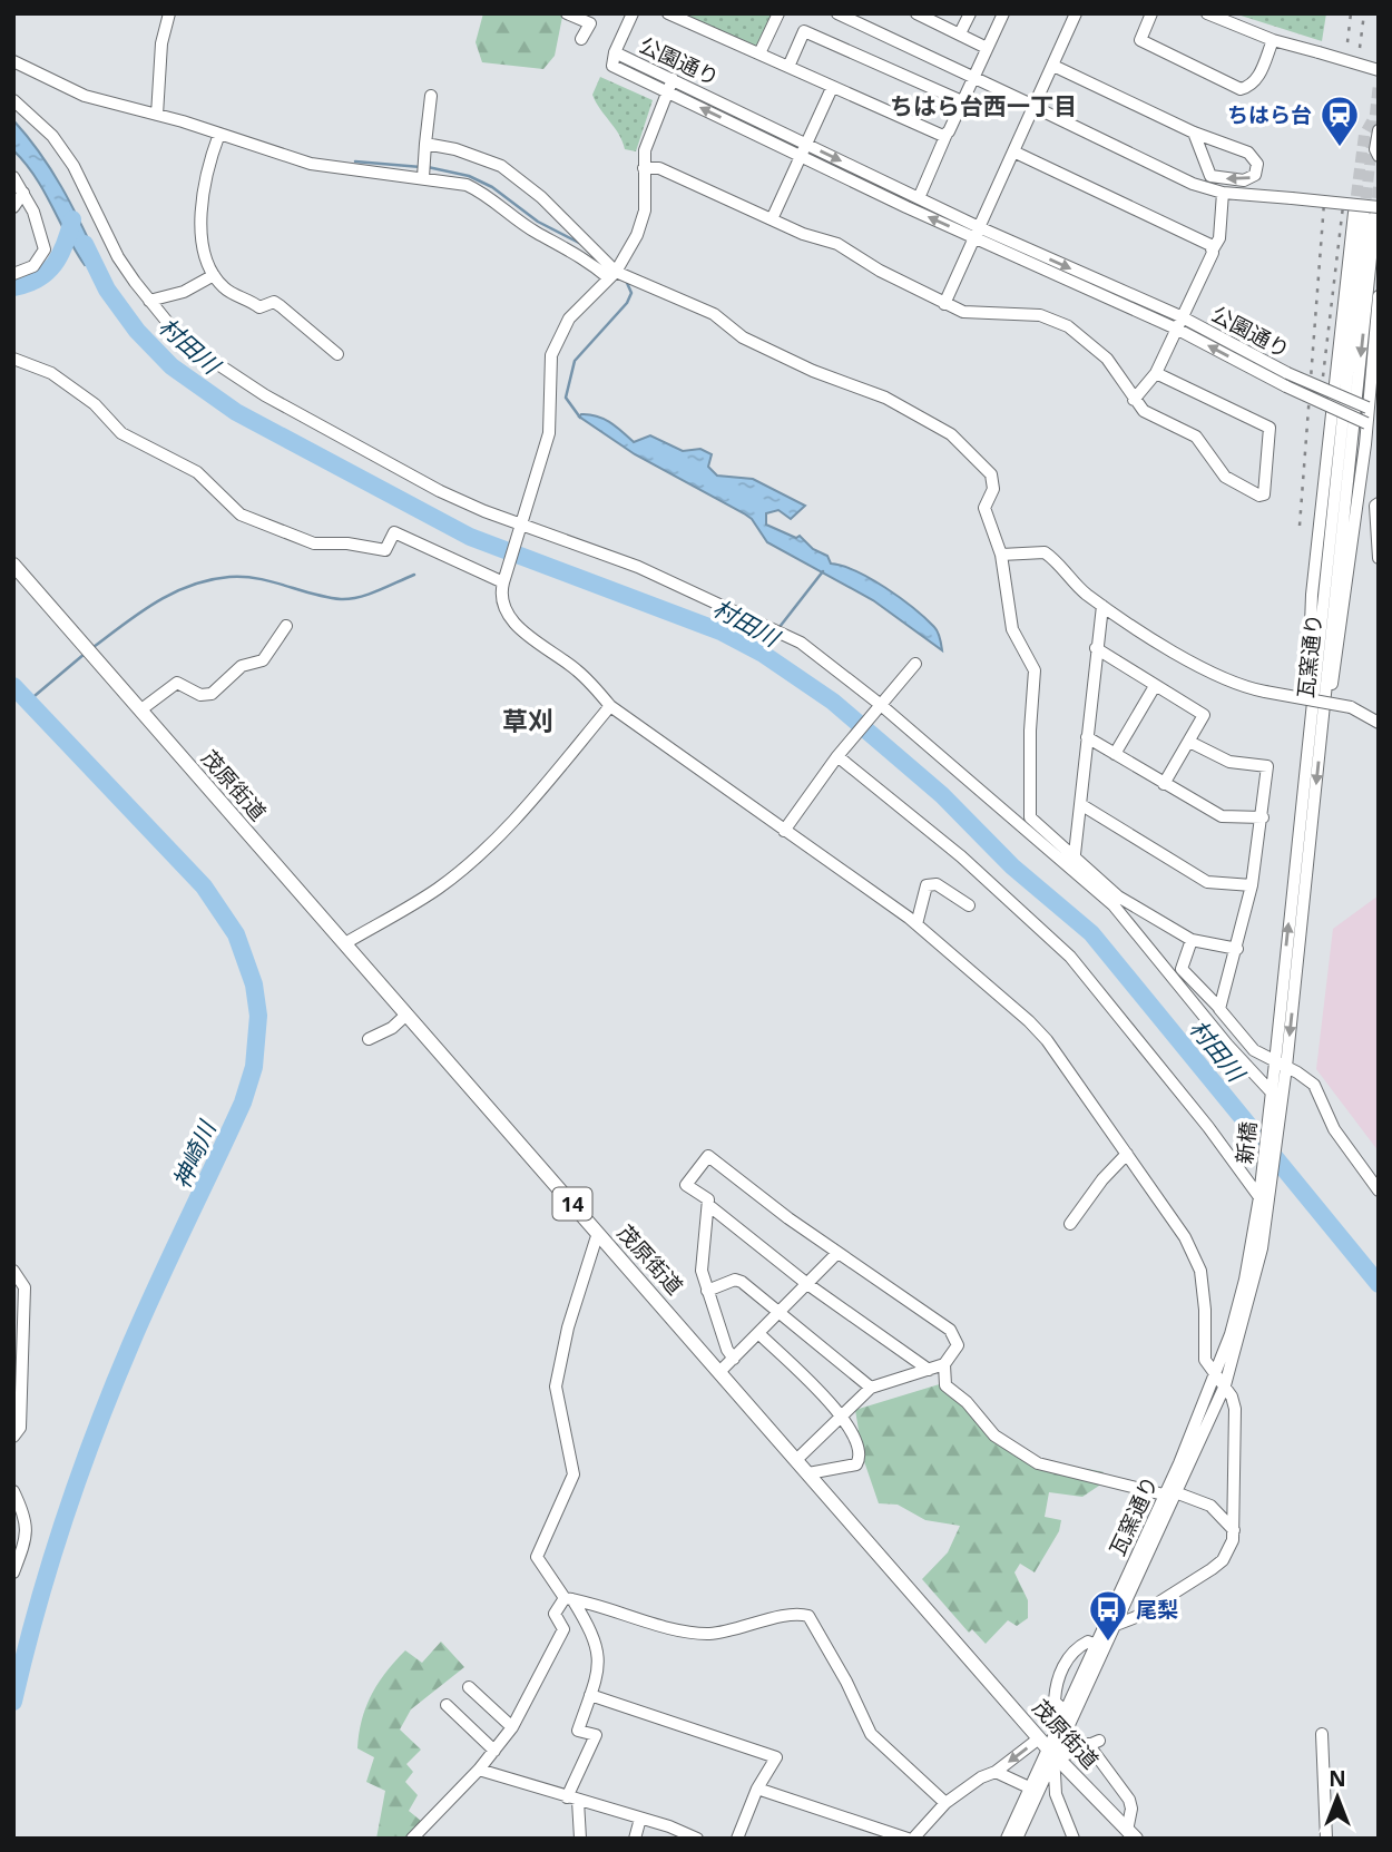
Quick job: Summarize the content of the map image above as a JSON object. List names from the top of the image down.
{
  "streets": {
    "main road": ["茂原街道", "14"],
    "street": ["公園通り", "瓦窯通り", "新橋"]
  },
  "crossings": [
    ["瓦窯通り", "茂原街道"],
    ["瓦窯通り", "新橋"]
  ],
  "districts": ["ちはら台西一丁目", "草刈"],
  "water": ["村田川", "神崎川"],
  "places": {
    "station": ["ちはら台"],
    "bus stop": ["尾梨"]
  },
  "north": "top"
}
